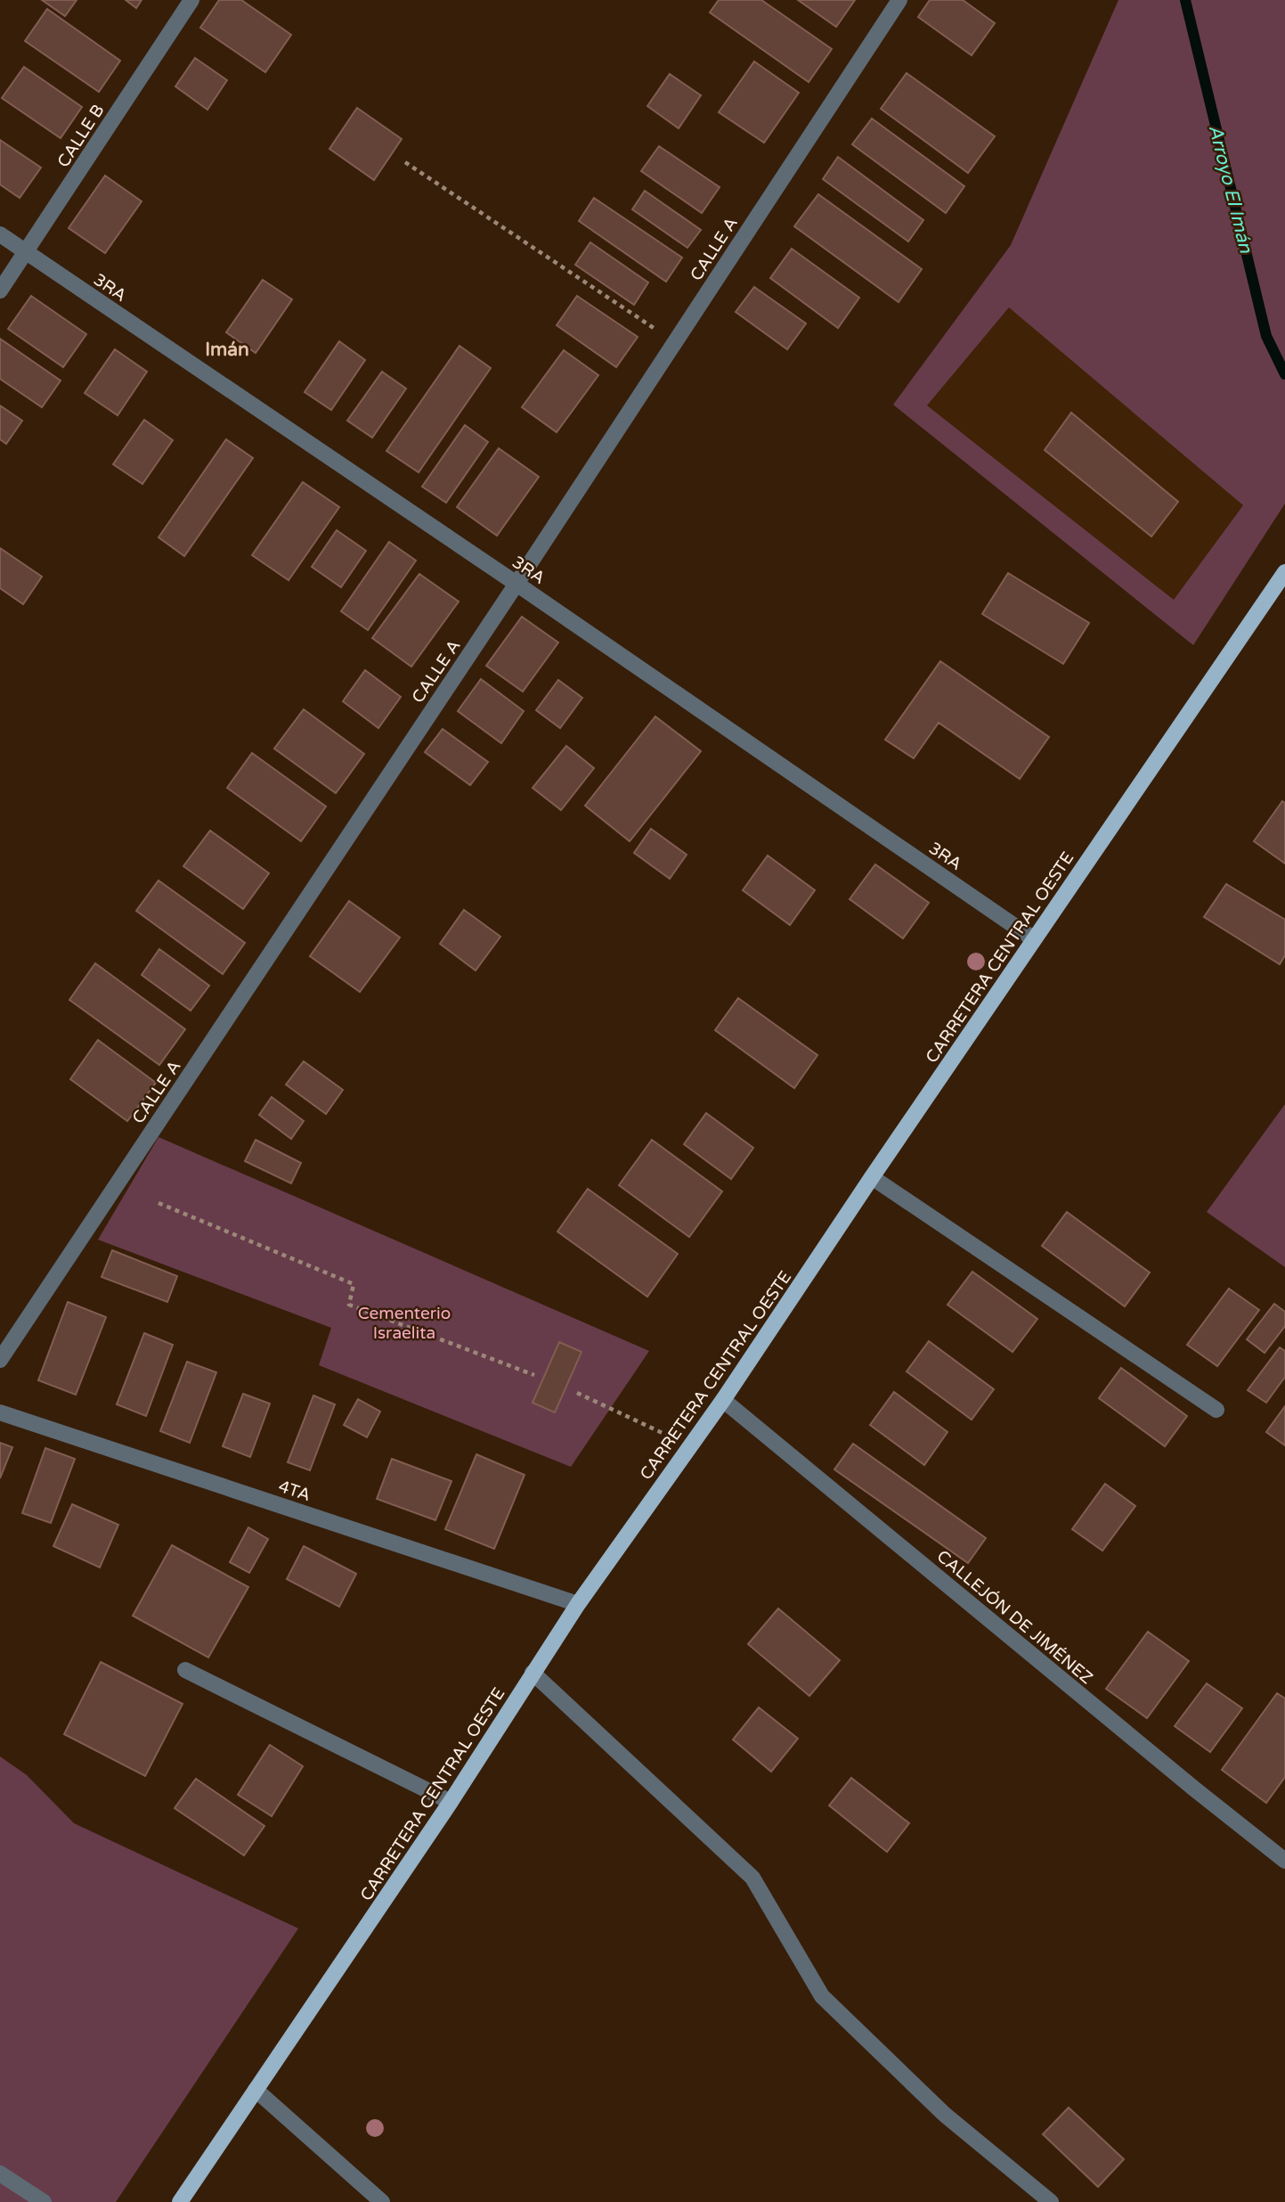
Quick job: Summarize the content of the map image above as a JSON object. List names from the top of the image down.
{
  "streets": {
    "main road": ["CARRETERA CENTRAL OESTE"],
    "street": [
      "CALLE B",
      "CALLE A",
      "3RA",
      "4TA",
      "CALLEJÓN DE JIMÉNEZ"
    ]
  },
  "crossings": [
    ["CALLE B", "3RA"],
    ["CALLE A", "3RA"],
    ["3RA", "CARRETERA CENTRAL OESTE"],
    ["CARRETERA CENTRAL OESTE", "4TA"],
    ["CARRETERA CENTRAL OESTE", "CALLEJÓN DE JIMÉNEZ"]
  ],
  "districts": ["Imán"],
  "water": ["Arroyo El Imán"],
  "parks": ["Cementerio Israelita"]
}
